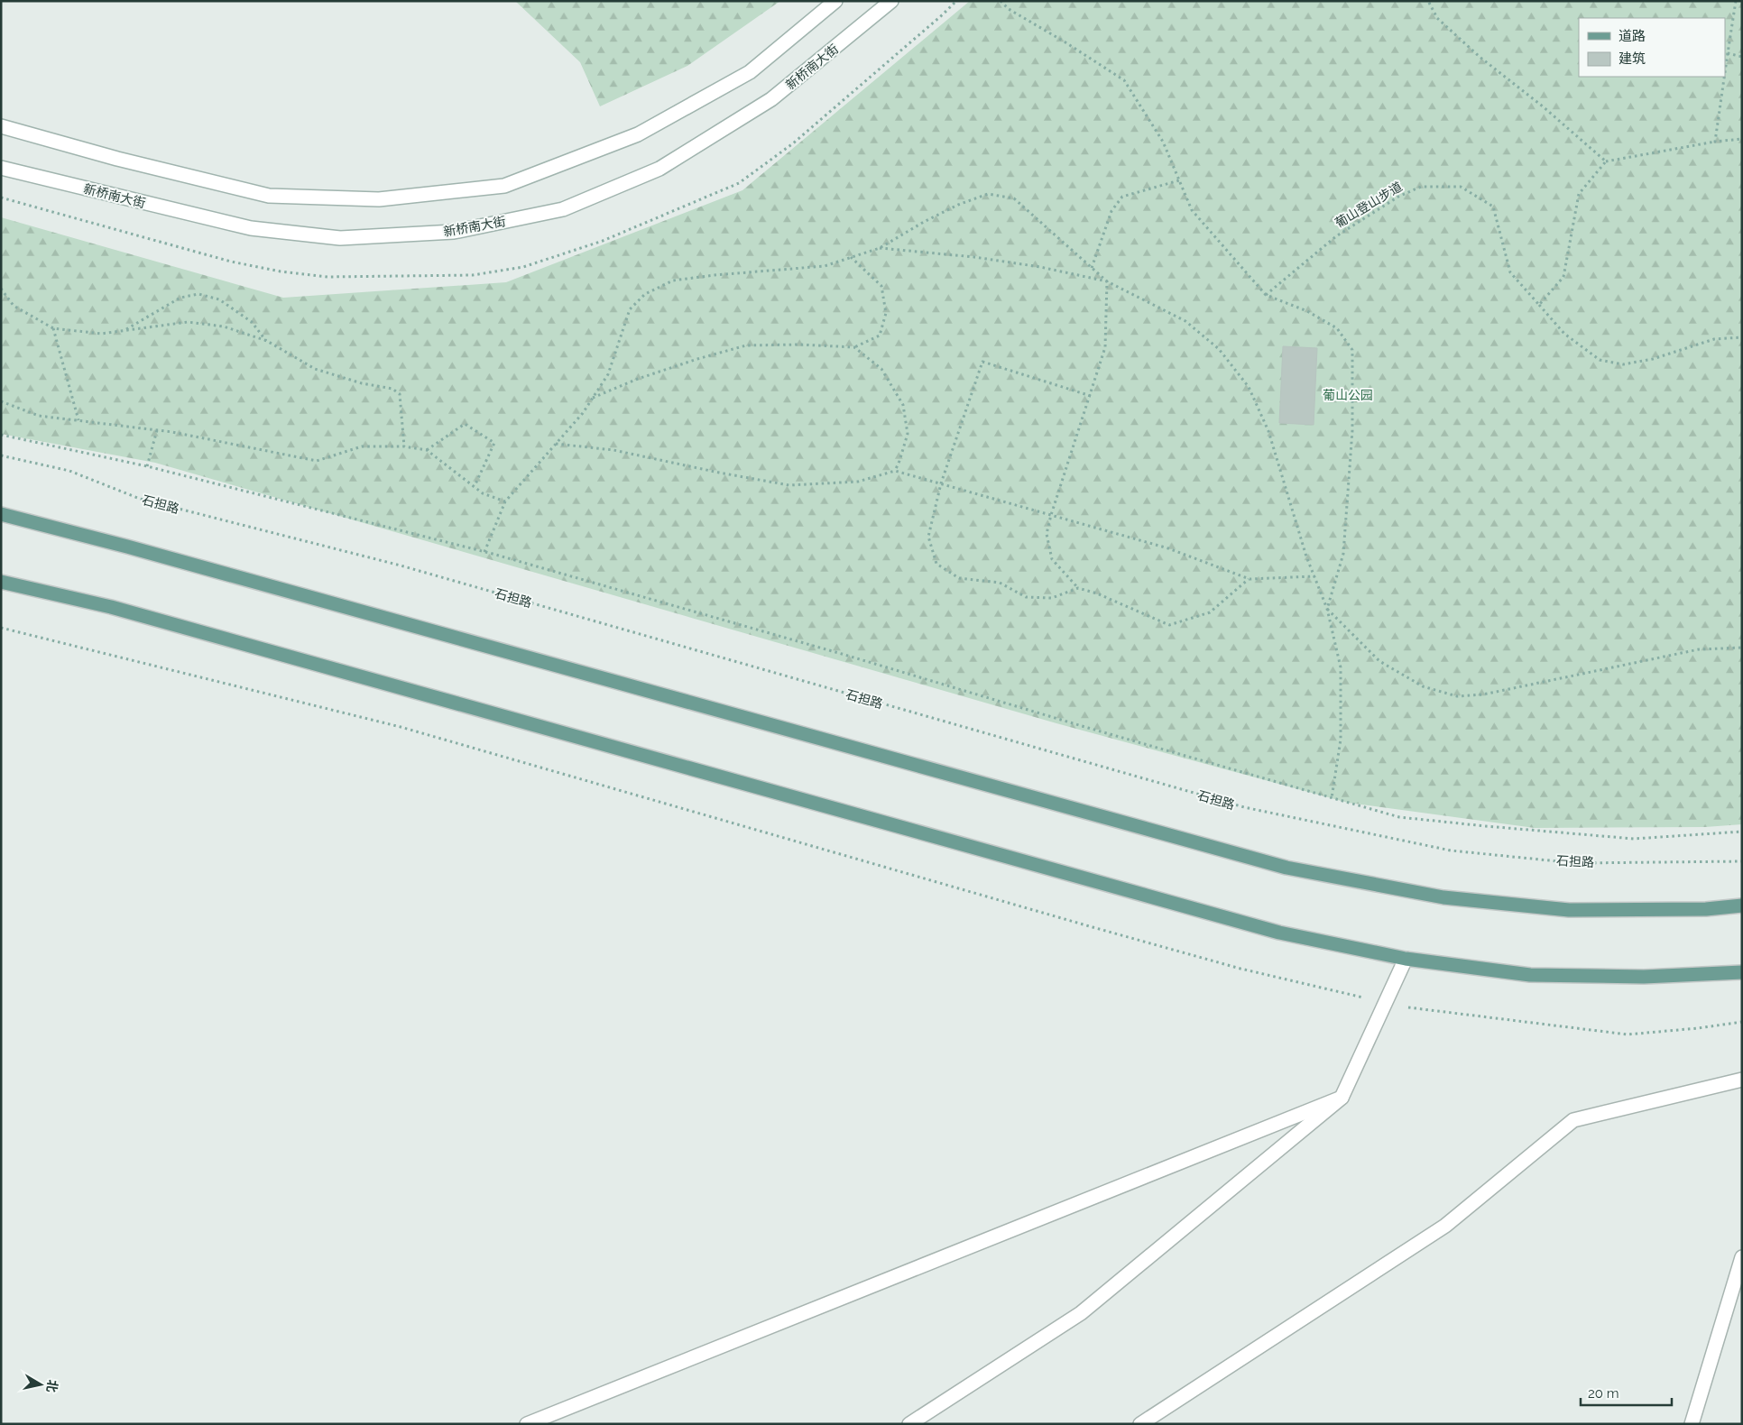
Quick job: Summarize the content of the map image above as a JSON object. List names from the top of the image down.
{
  "streets": {
    "main road": ["新桥南大街"],
    "path": ["葡山登山步道", "石担路"]
  },
  "parks": ["葡山公园"],
  "legend": ["道路", "建筑"],
  "scale_bar": "20 m",
  "north": "right"
}
